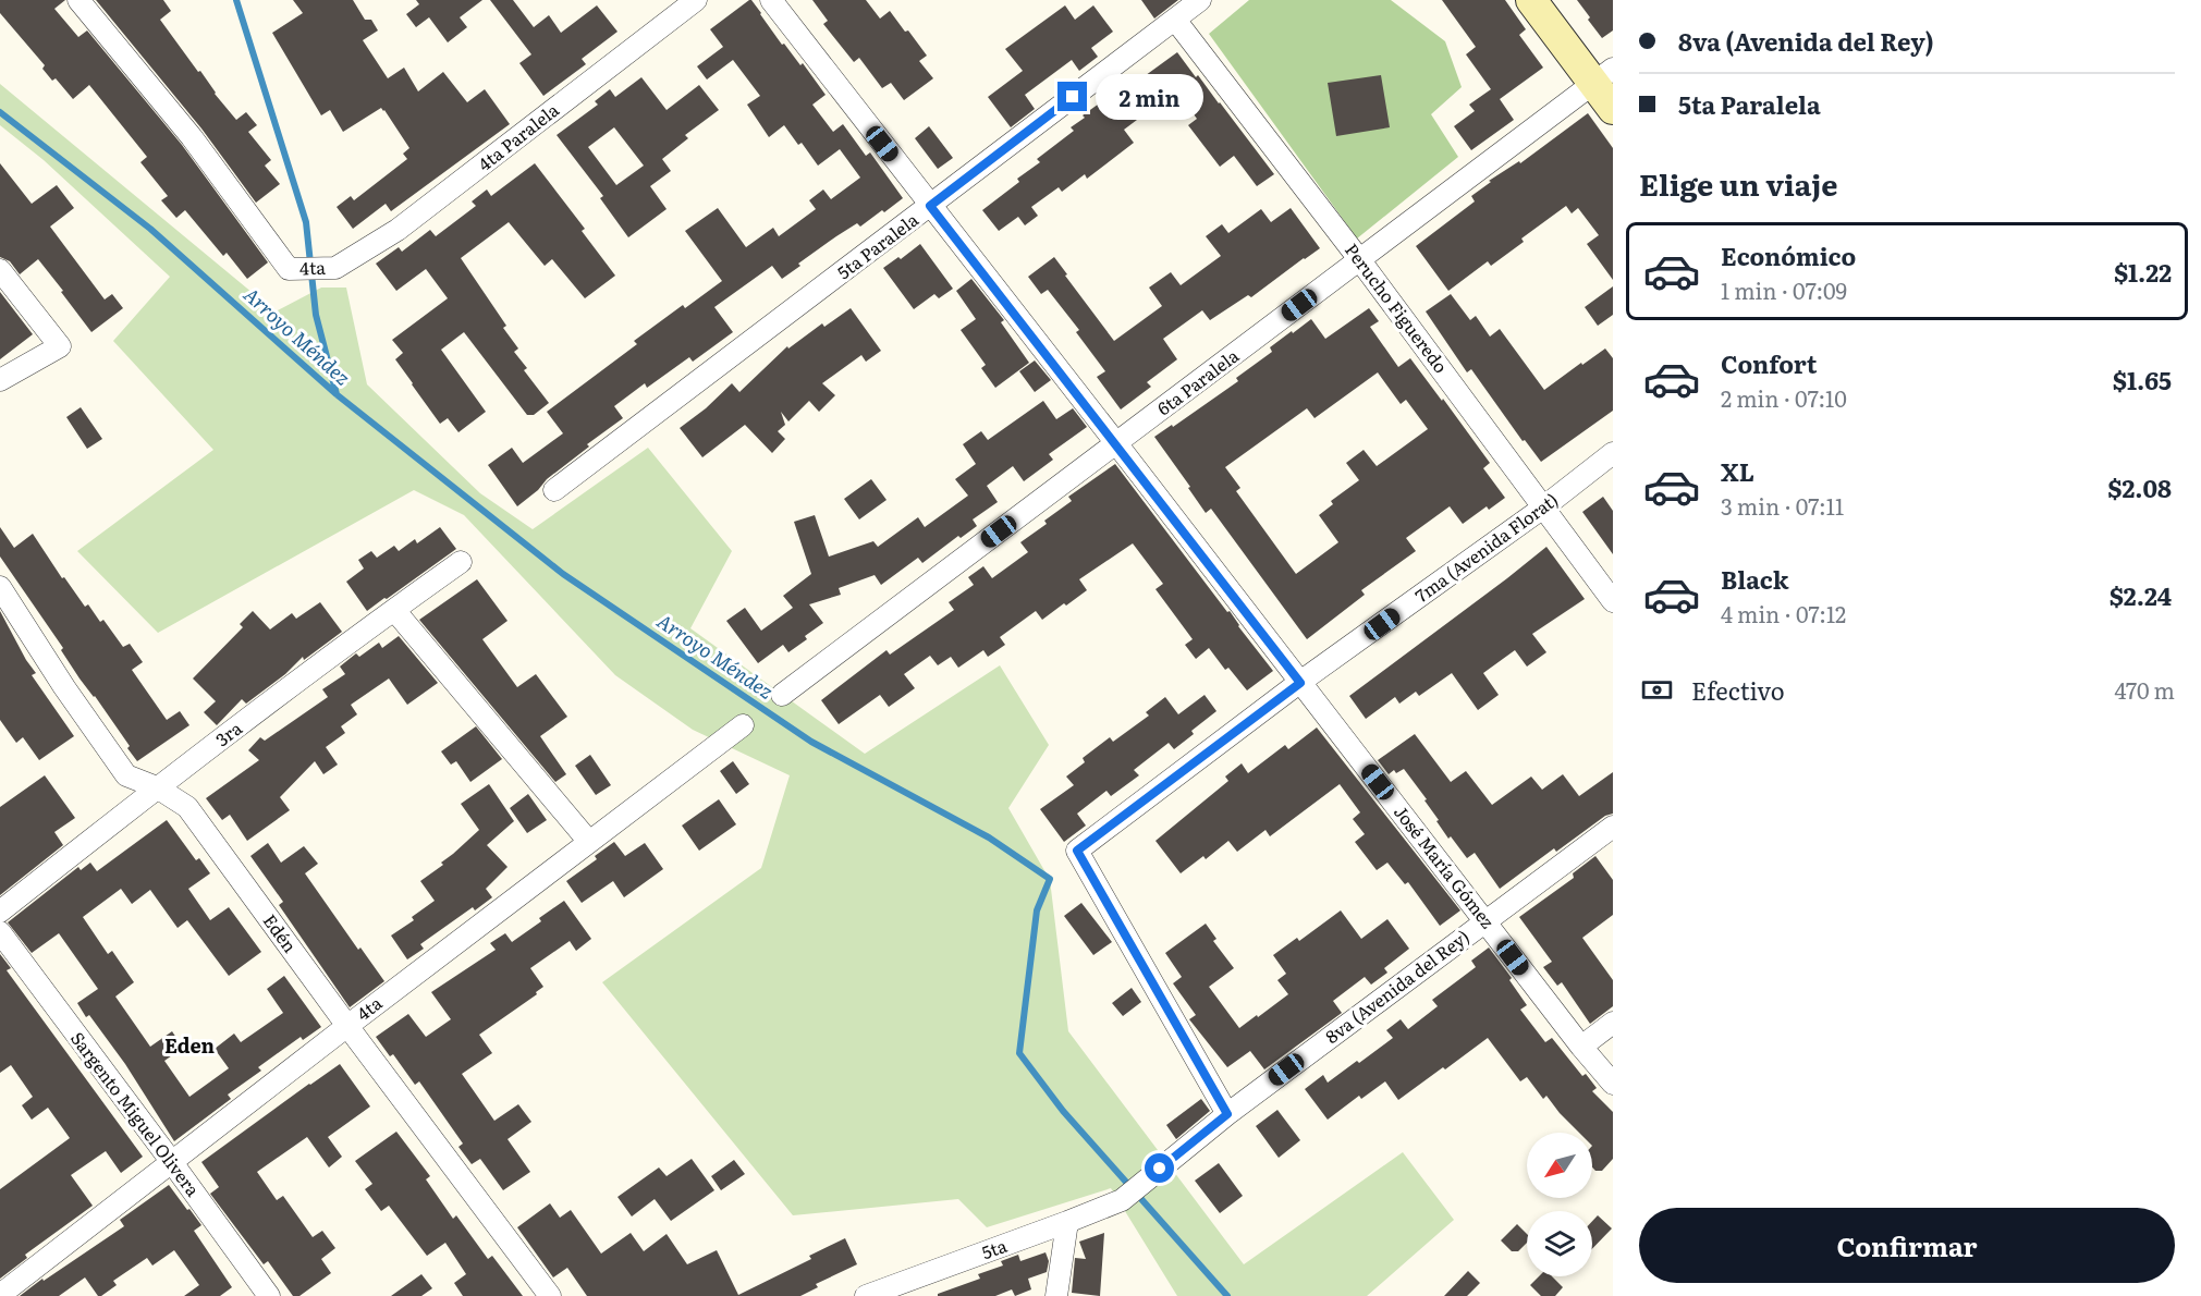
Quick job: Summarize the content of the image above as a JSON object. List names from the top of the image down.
{
  "streets": {
    "street": [
      "4ta Paralela",
      "5ta Paralela",
      "4ta",
      "Perucho Figueredo",
      "6ta Paralela",
      "7ma (Avenida Florat)",
      "3ra",
      "José María Gómez",
      "Edén",
      "8va (Avenida del Rey)",
      "Sargento Miguel Olivera",
      "5ta"
    ]
  },
  "crossings": [
    ["4ta Paralela", "4ta"],
    ["5ta Paralela", "Perucho Figueredo"],
    ["5ta Paralela", "José María Gómez"],
    ["4ta", "Edén"],
    ["4ta", "Sargento Miguel Olivera"],
    ["Perucho Figueredo", "6ta Paralela"],
    ["Perucho Figueredo", "7ma (Avenida Florat)"],
    ["6ta Paralela", "José María Gómez"],
    ["7ma (Avenida Florat)", "José María Gómez"],
    ["7ma (Avenida Florat)", "8va (Avenida del Rey)"],
    ["3ra", "Edén"],
    ["José María Gómez", "8va (Avenida del Rey)"],
    ["8va (Avenida del Rey)", "5ta"]
  ],
  "districts": ["Eden"],
  "water": ["Arroyo Méndez"],
  "north": "bottom left",
  "page": {
    "banner": ["8va (Avenida del Rey)", "5ta Paralela"],
    "bubble": "2 min",
    "heading": "Elige un viaje",
    "list": [
      {
        "name": "Económico",
        "note": "1 min · 07:09",
        "value": "$1.22"
      },
      {
        "name": "Confort",
        "note": "2 min · 07:10",
        "value": "$1.65"
      },
      {
        "name": "XL",
        "note": "3 min · 07:11",
        "value": "$2.08"
      },
      {
        "name": "Black",
        "note": "4 min · 07:12",
        "value": "$2.24"
      }
    ],
    "pay": ["Efectivo", "470 m"],
    "buttons": "Confirmar"
  }
}
